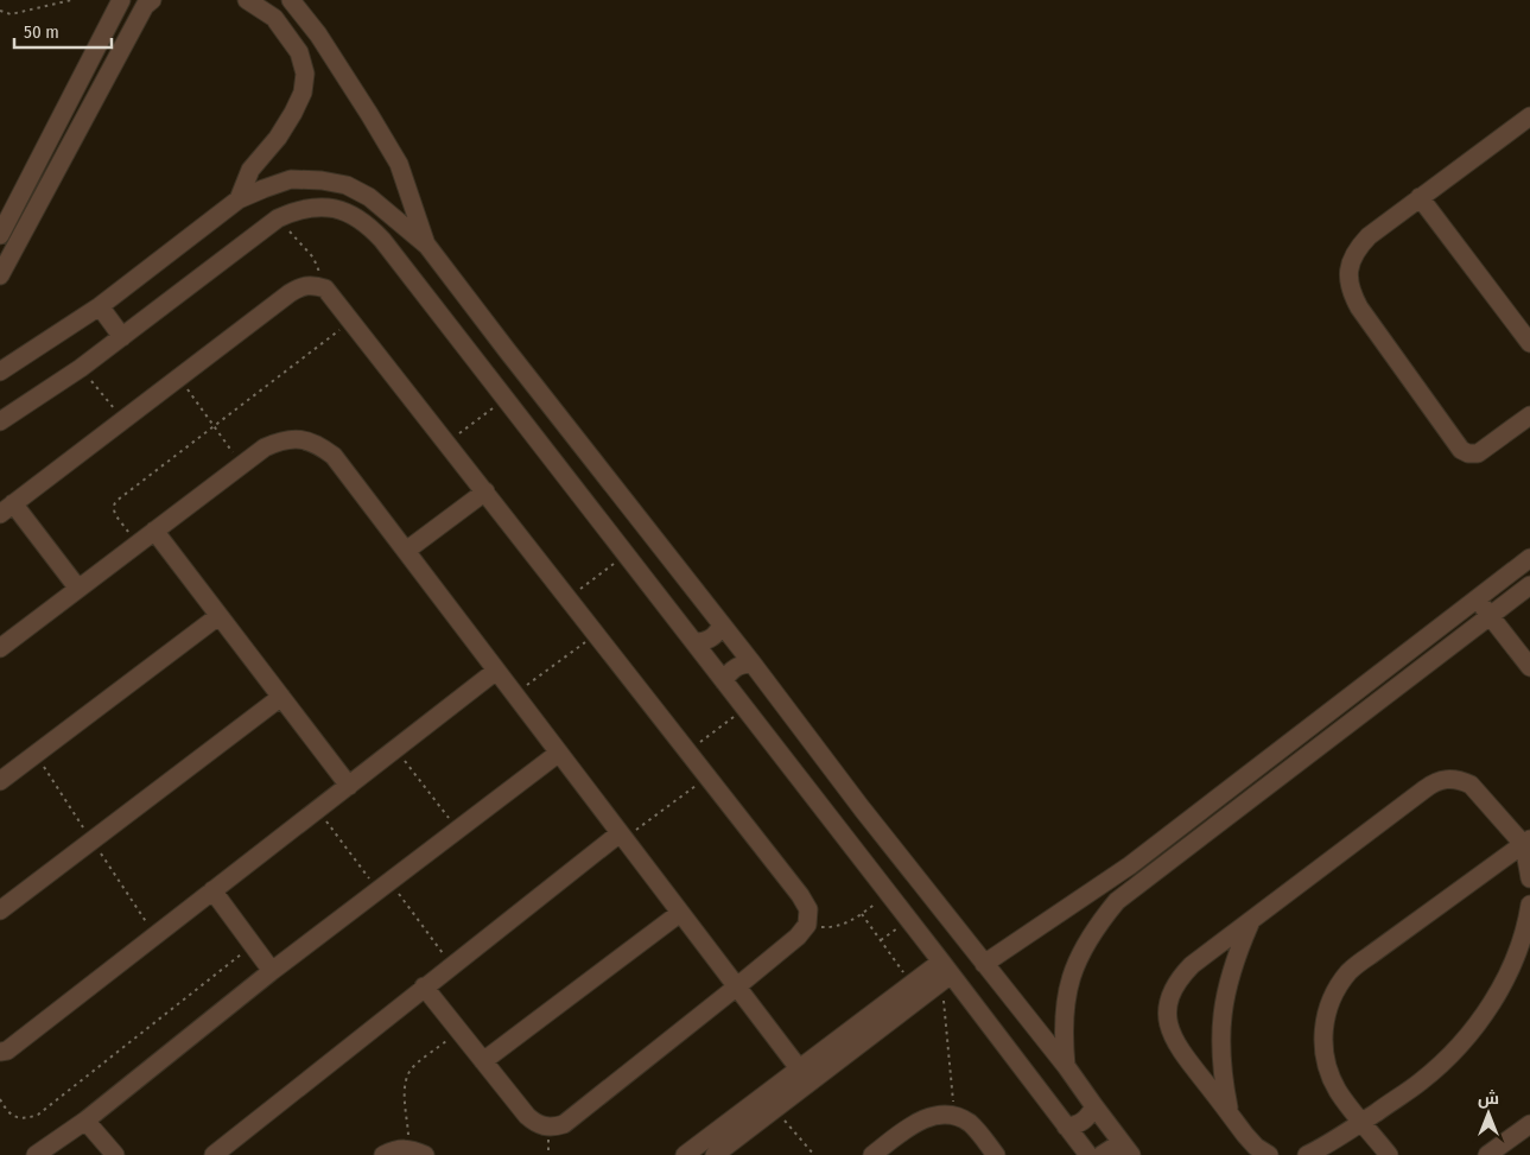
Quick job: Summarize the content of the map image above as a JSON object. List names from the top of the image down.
{
  "scale_bar": "50 m",
  "north": "top"
}
